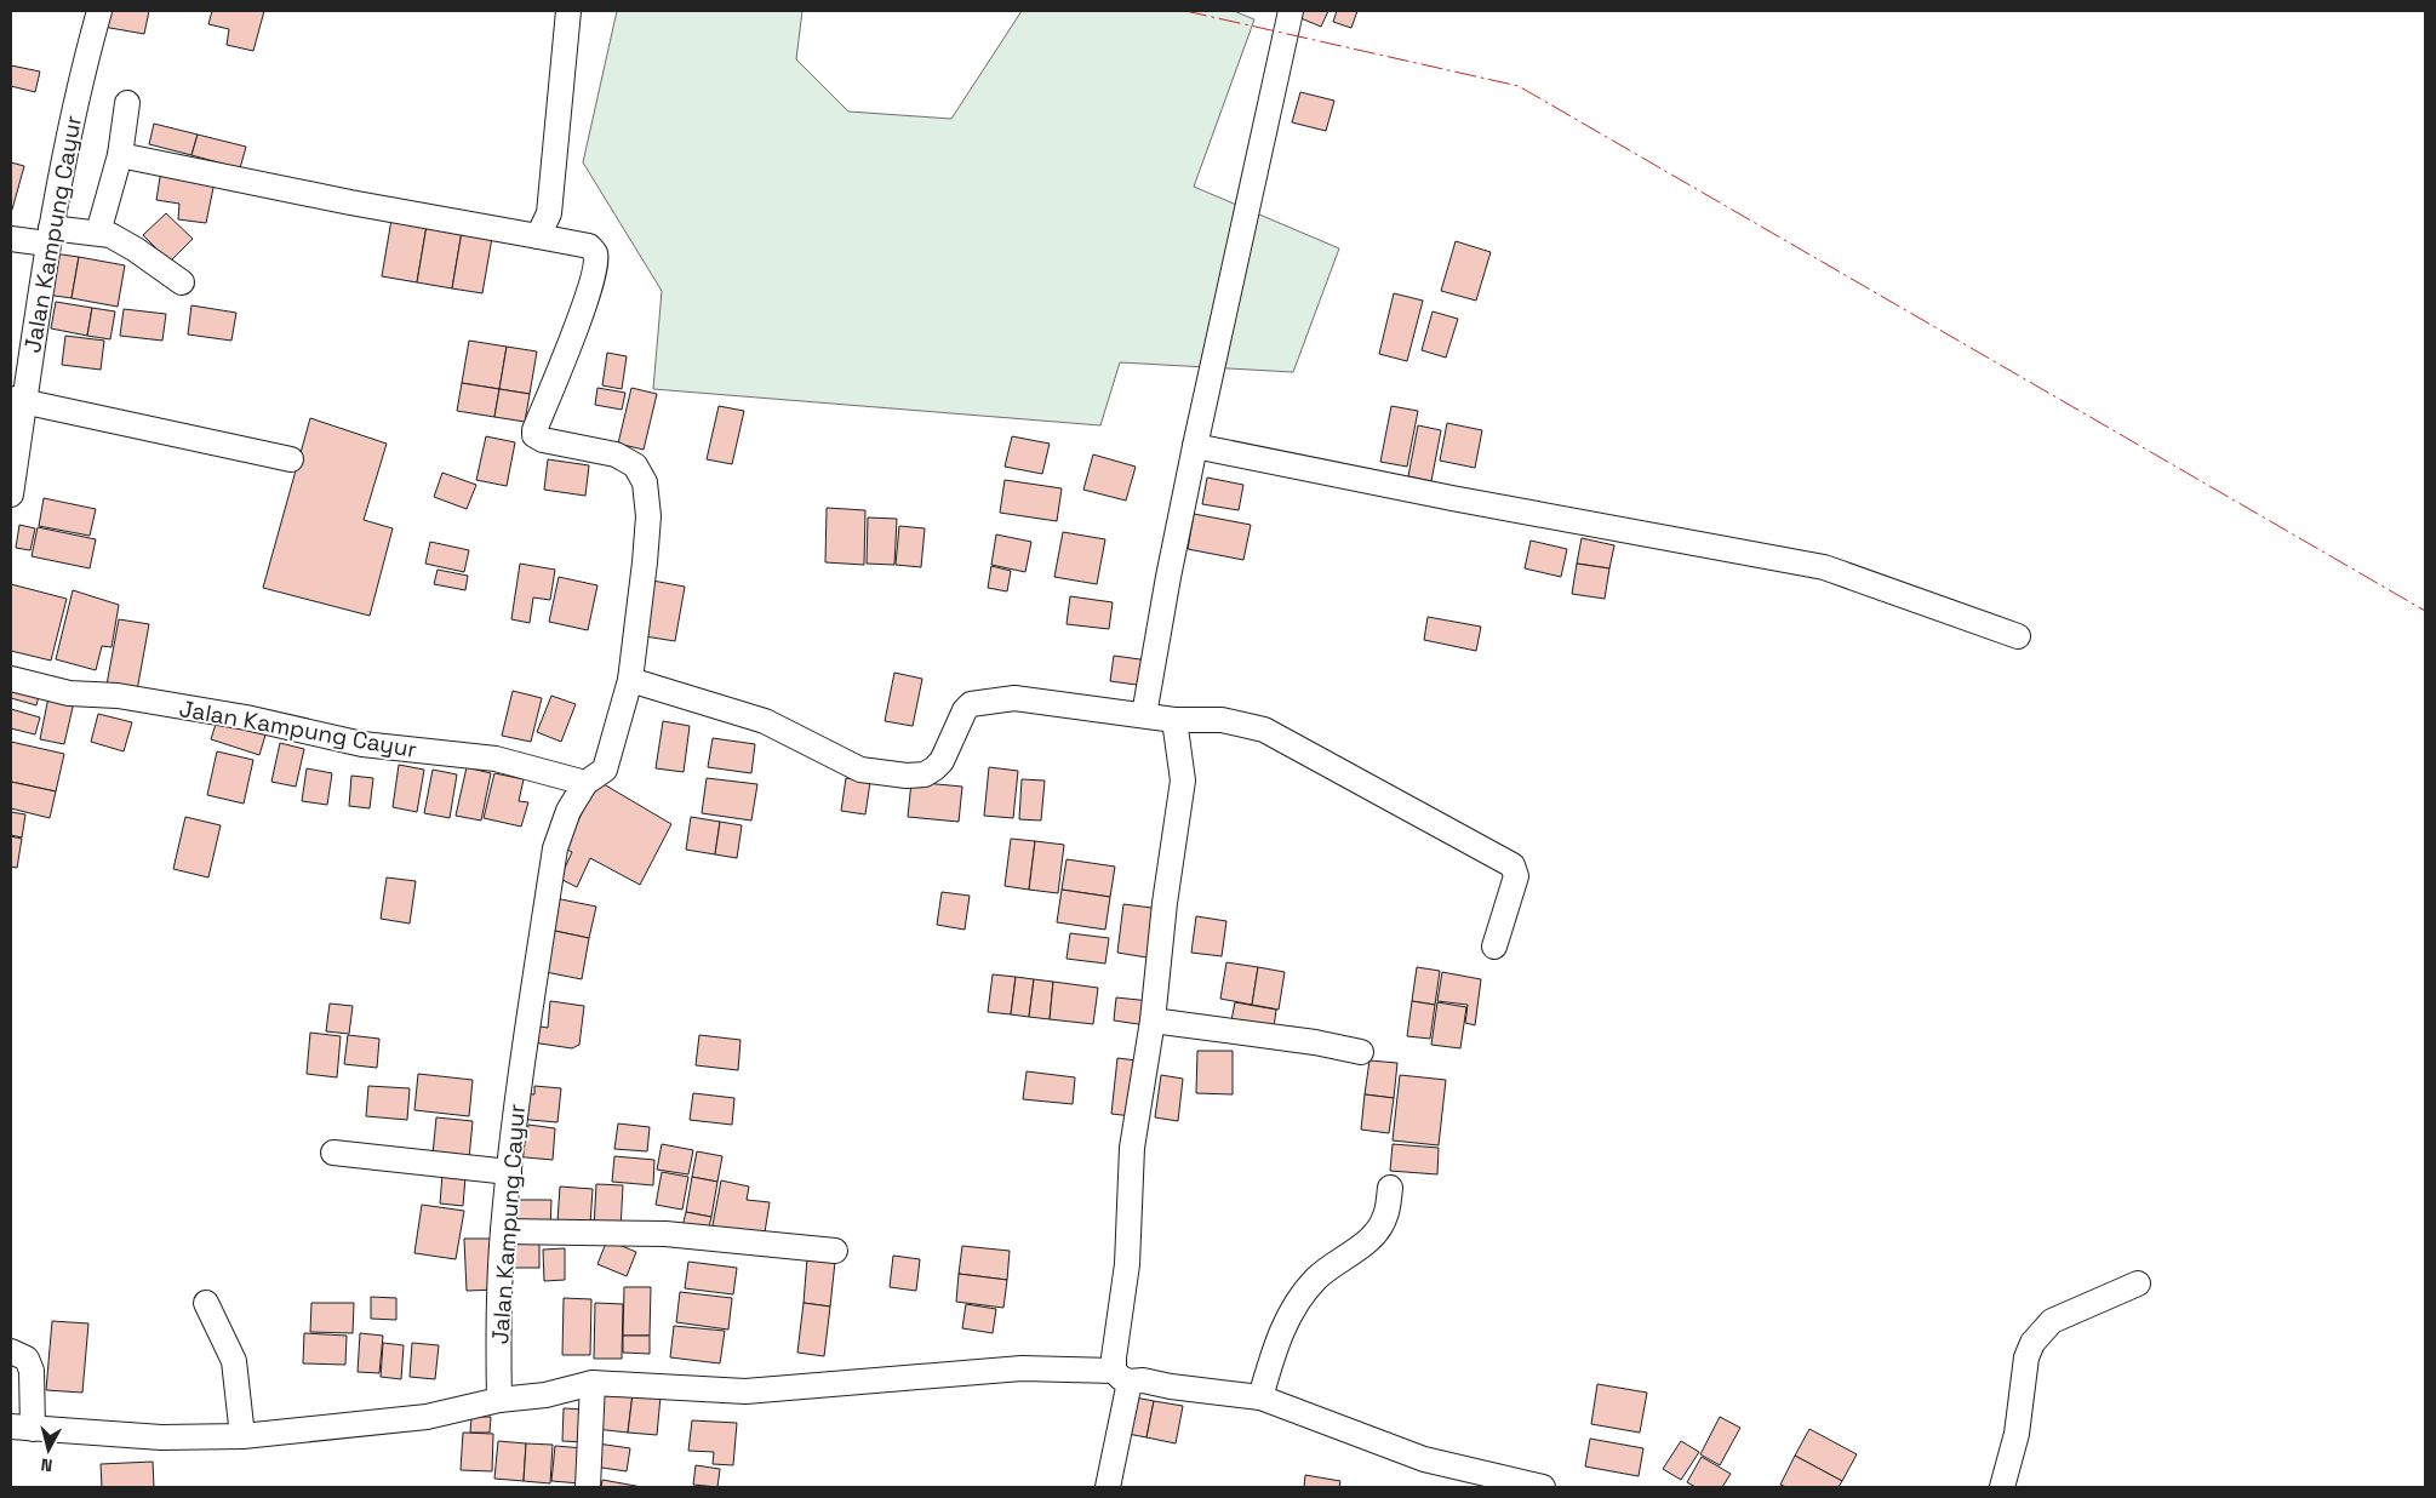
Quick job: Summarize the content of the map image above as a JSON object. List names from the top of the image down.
{
  "streets": {
    "street": ["Jalan Kampung Cayur"]
  },
  "north": "bottom"
}
